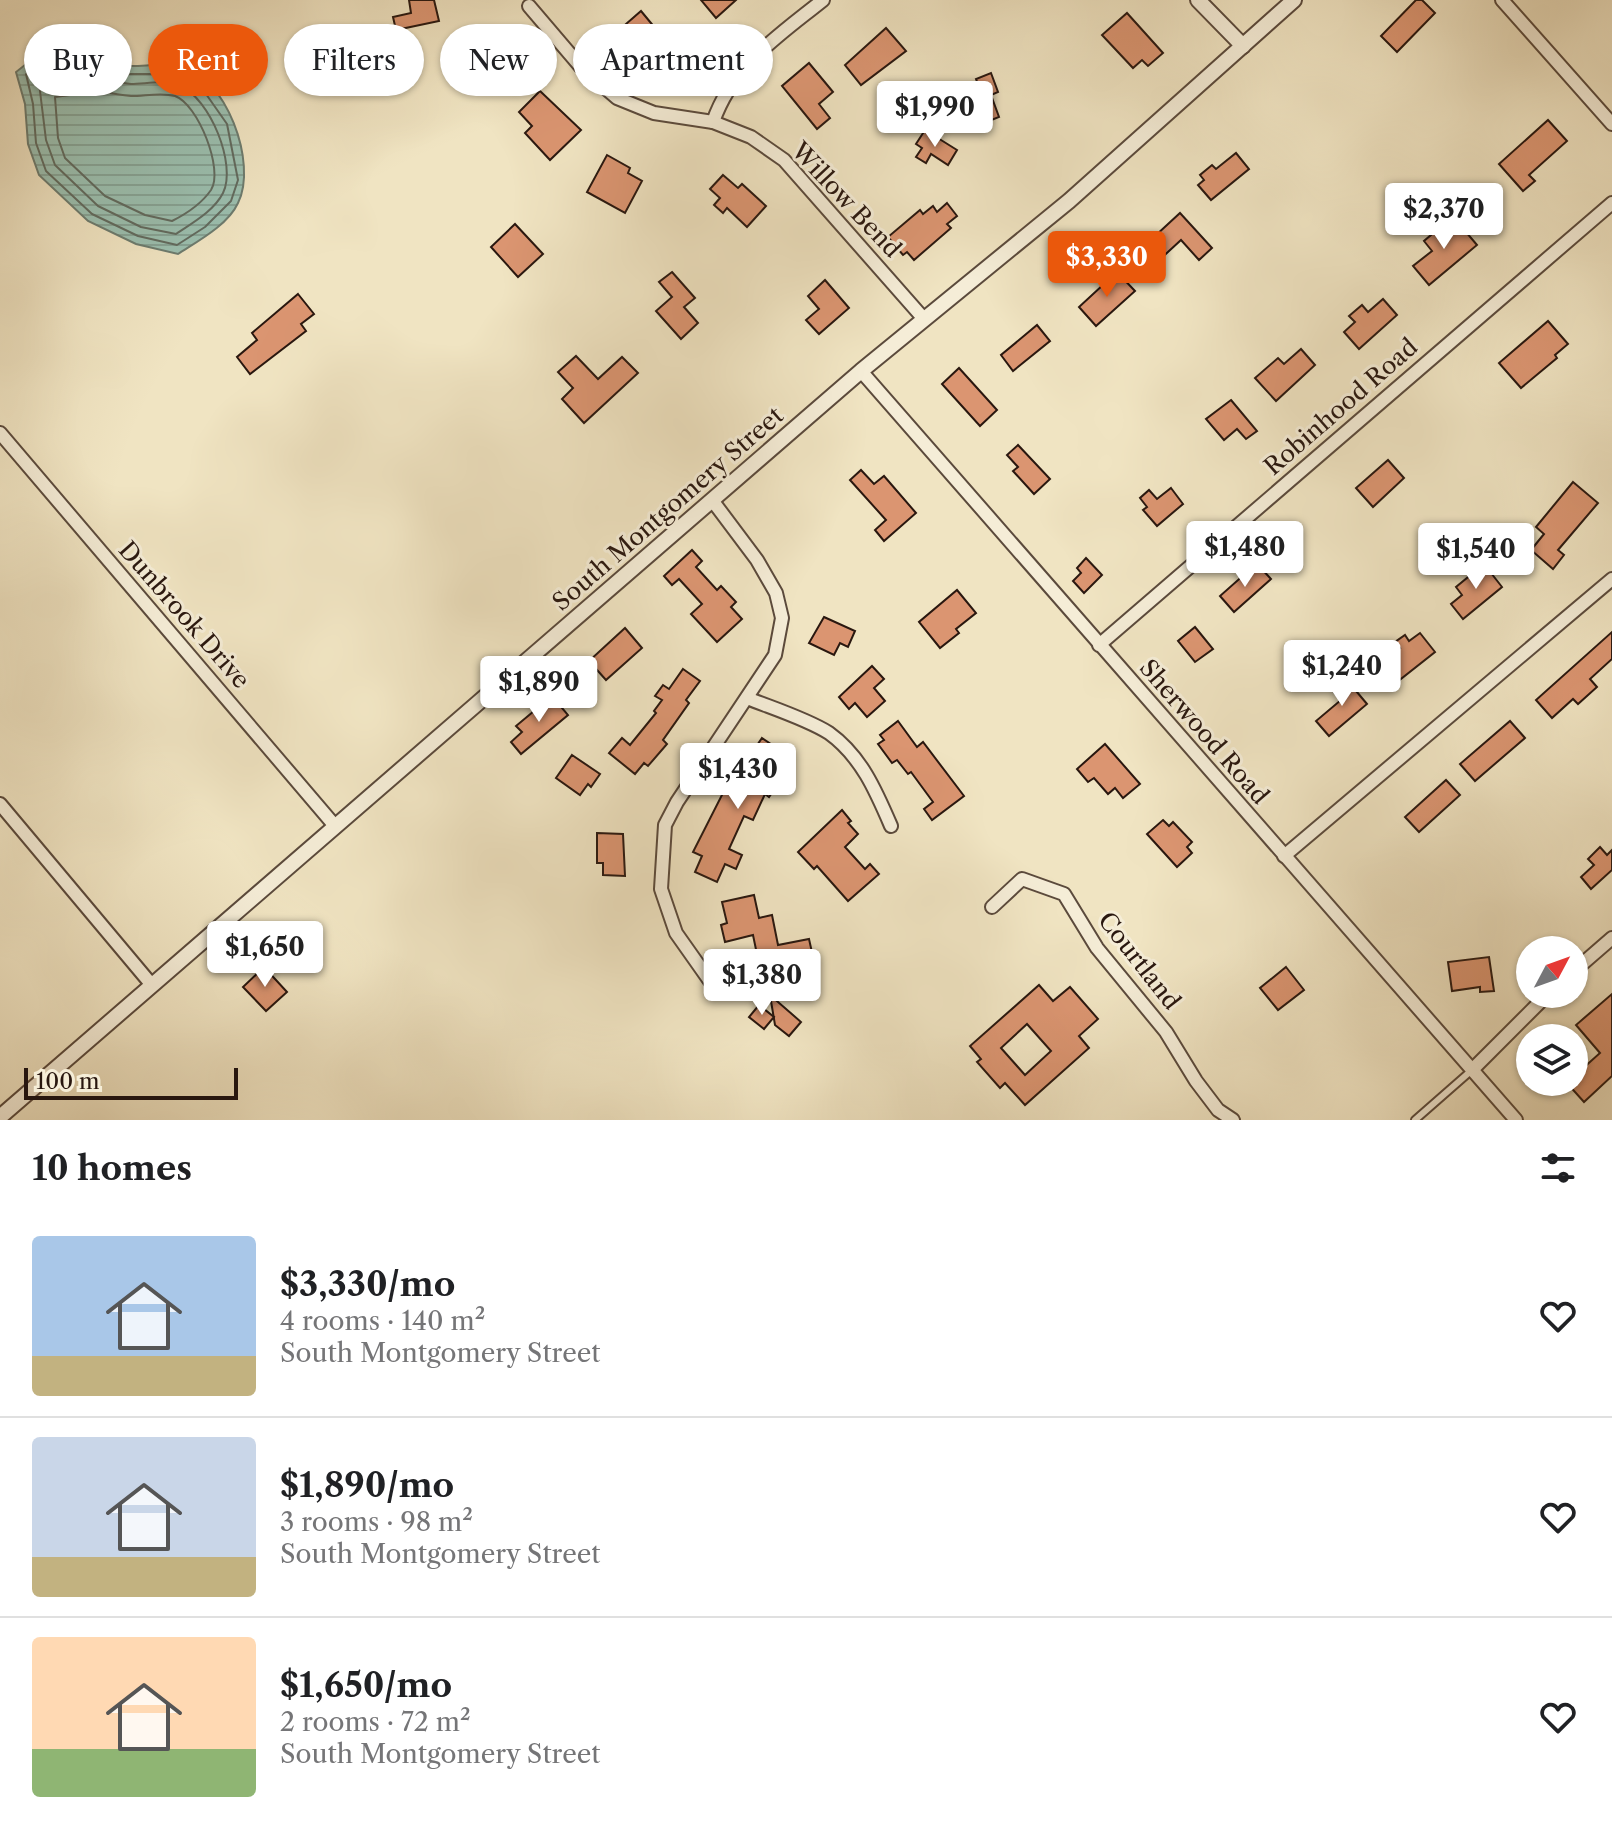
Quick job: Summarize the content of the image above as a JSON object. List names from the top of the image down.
{
  "streets": {
    "street": [
      "Willow Bend",
      "Robinhood Road",
      "South Montgomery Street",
      "Dunbrook Drive",
      "Sherwood Road",
      "Courtland"
    ]
  },
  "crossings": [
    ["Willow Bend", "South Montgomery Street"],
    ["Robinhood Road", "Sherwood Road"],
    ["South Montgomery Street", "Dunbrook Drive"],
    ["South Montgomery Street", "Sherwood Road"]
  ],
  "scale_bar": "100 m",
  "north": "top right",
  "page": {
    "chip": [
      "Buy",
      "Rent",
      "Filters",
      "New",
      "Apartment"
    ],
    "price": [
      "$1,990",
      "$2,370",
      "$3,330",
      "$1,480",
      "$1,540",
      "$1,240",
      "$1,890",
      "$1,430",
      "$1,650",
      "$1,380"
    ],
    "scale": "100 m",
    "heading": "10 homes",
    "list": [
      {
        "name": "$3,330/mo",
        "note": "4 rooms · 140 m² · South Montgomery Street"
      },
      {
        "name": "$1,890/mo",
        "note": "3 rooms · 98 m² · South Montgomery Street"
      },
      {
        "name": "$1,650/mo",
        "note": "2 rooms · 72 m² · South Montgomery Street"
      }
    ]
  }
}
